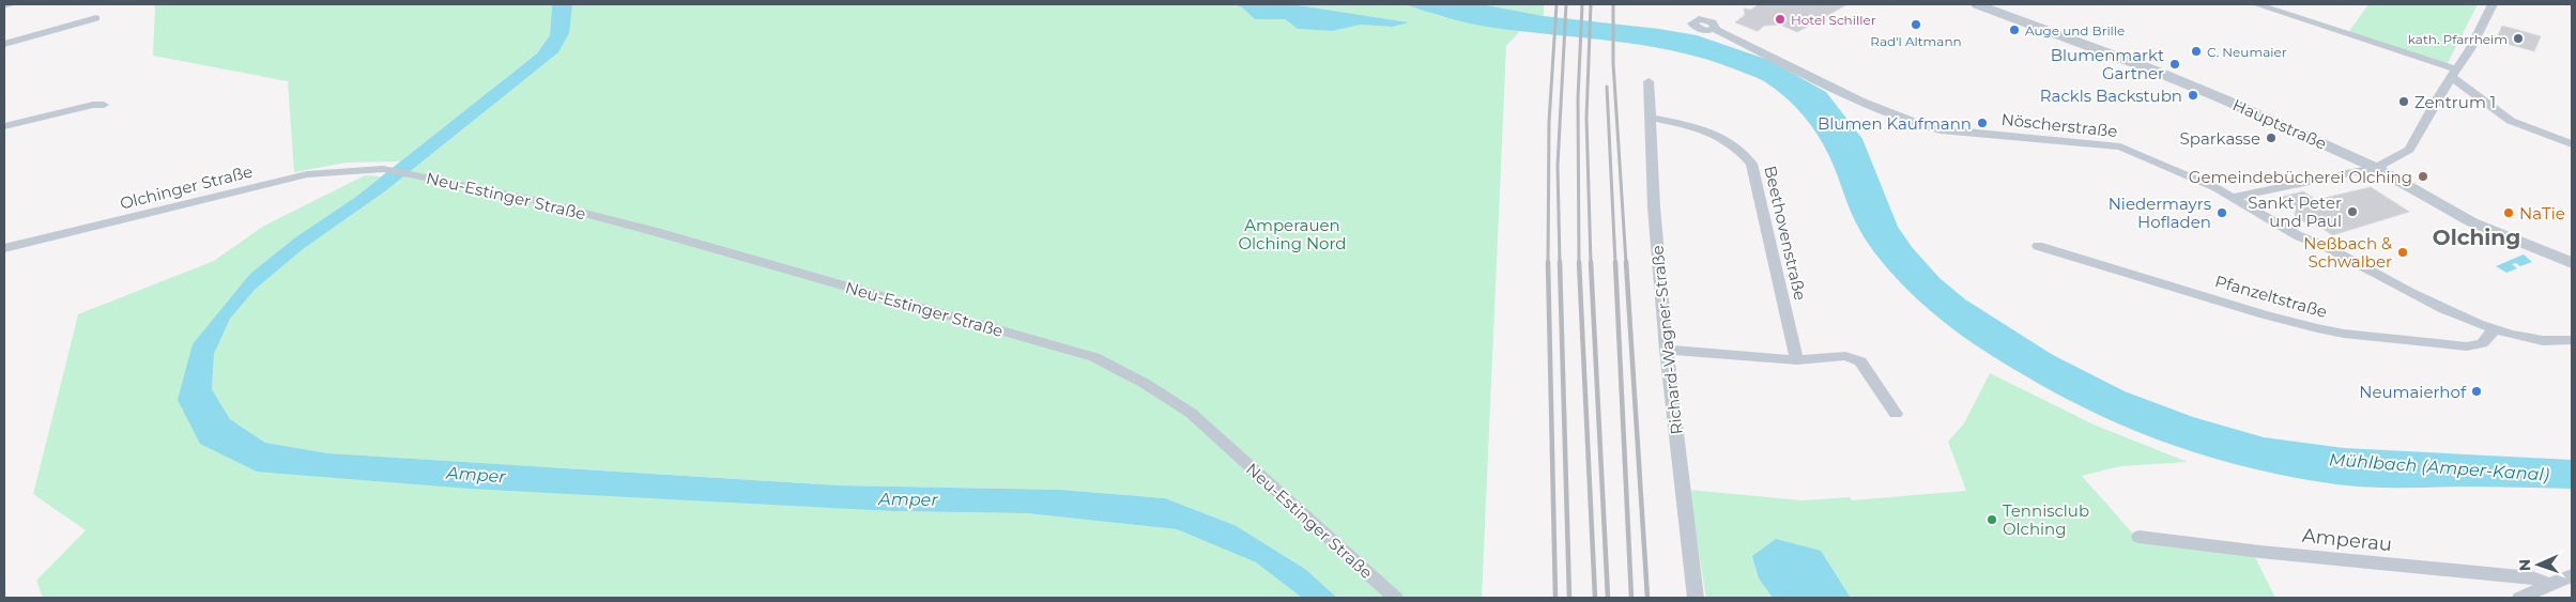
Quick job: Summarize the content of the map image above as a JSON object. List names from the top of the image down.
{
  "streets": {
    "street": [
      "Hauptstraße",
      "Nöscherstraße",
      "Olchinger Straße",
      "Neu-Estinger Straße",
      "Beethovenstraße",
      "Pfanzeltstraße",
      "Richard-Wagner-Straße",
      "Amperau"
    ]
  },
  "crossings": [
    ["Nöscherstraße", "Pfanzeltstraße"],
    ["Olchinger Straße", "Neu-Estinger Straße"],
    ["Beethovenstraße", "Richard-Wagner-Straße"]
  ],
  "districts": ["Olching"],
  "water": ["Mühlbach (Amper-Kanal)", "Amper"],
  "parks": ["Amperauen Olching Nord"],
  "places": [
    "Hotel Schiller",
    "Rad'l Altmann",
    "Auge und Brille",
    "kath. Pfarrheim",
    "C. Neumaier",
    "Blumenmarkt Gartner",
    "Rackls Backstubn",
    "Zentrum 1",
    "Blumen Kaufmann",
    "Sparkasse",
    "Gemeindebücherei Olching",
    "Sankt Peter und Paul",
    "Niedermayrs Hofladen",
    "NaTie",
    "Neßbach & Schwalber",
    "Neumaierhof",
    "Tennisclub Olching"
  ],
  "north": "left"
}
